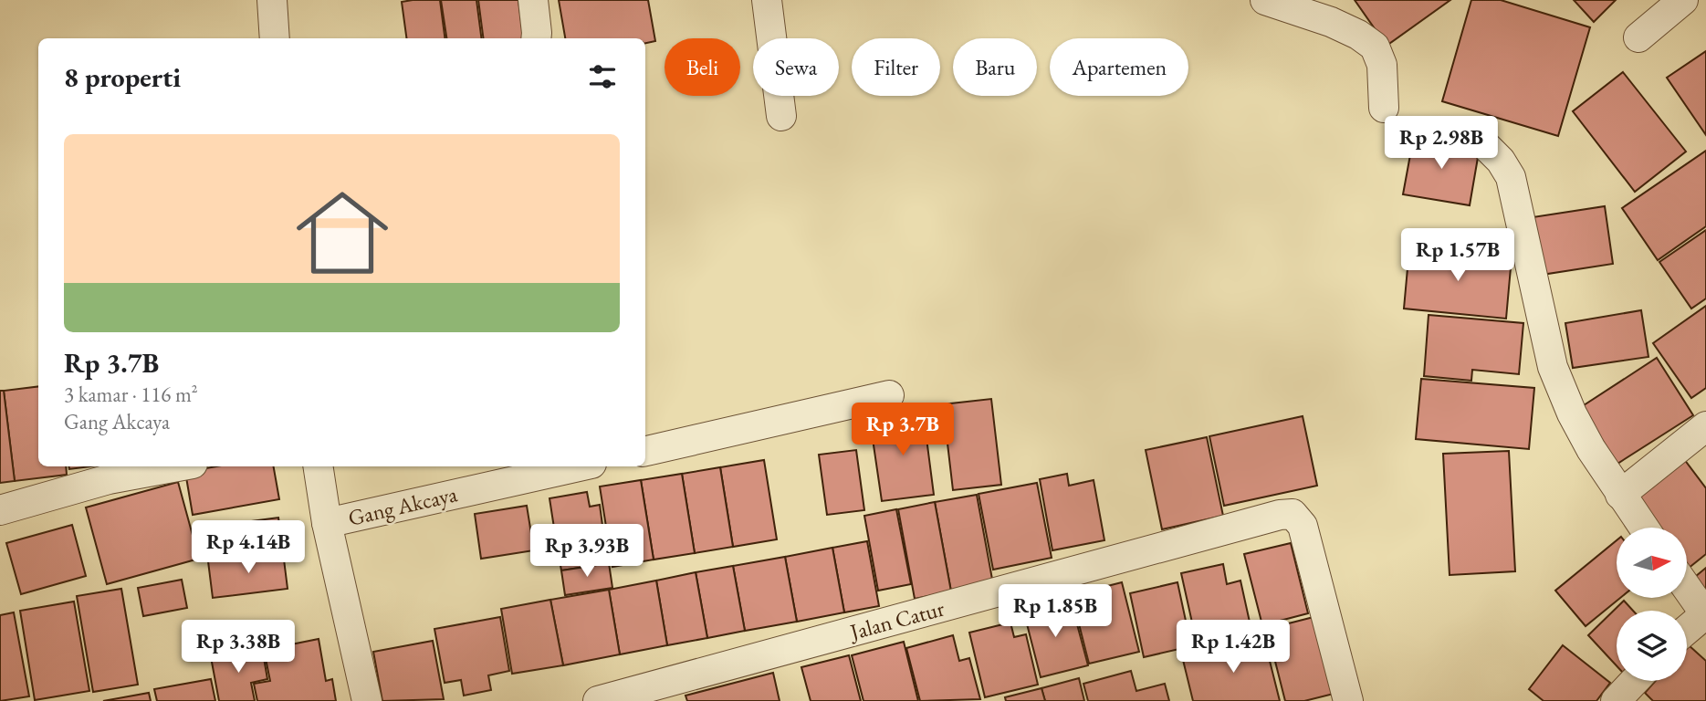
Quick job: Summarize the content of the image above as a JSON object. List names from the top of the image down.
{
  "streets": {
    "street": ["Gang Akcaya", "Jalan Catur"]
  },
  "north": "right",
  "page": {
    "chip": [
      "Beli",
      "Sewa",
      "Filter",
      "Baru",
      "Apartemen"
    ],
    "heading": "8 properti",
    "list": [
      {
        "name": "Rp 3.7B",
        "note": "3 kamar · 116 m² · Gang Akcaya"
      }
    ],
    "price": [
      "Rp 2.98B",
      "Rp 1.57B",
      "Rp 3.7B",
      "Rp 4.14B",
      "Rp 3.93B",
      "Rp 1.85B",
      "Rp 3.38B",
      "Rp 1.42B"
    ]
  }
}
